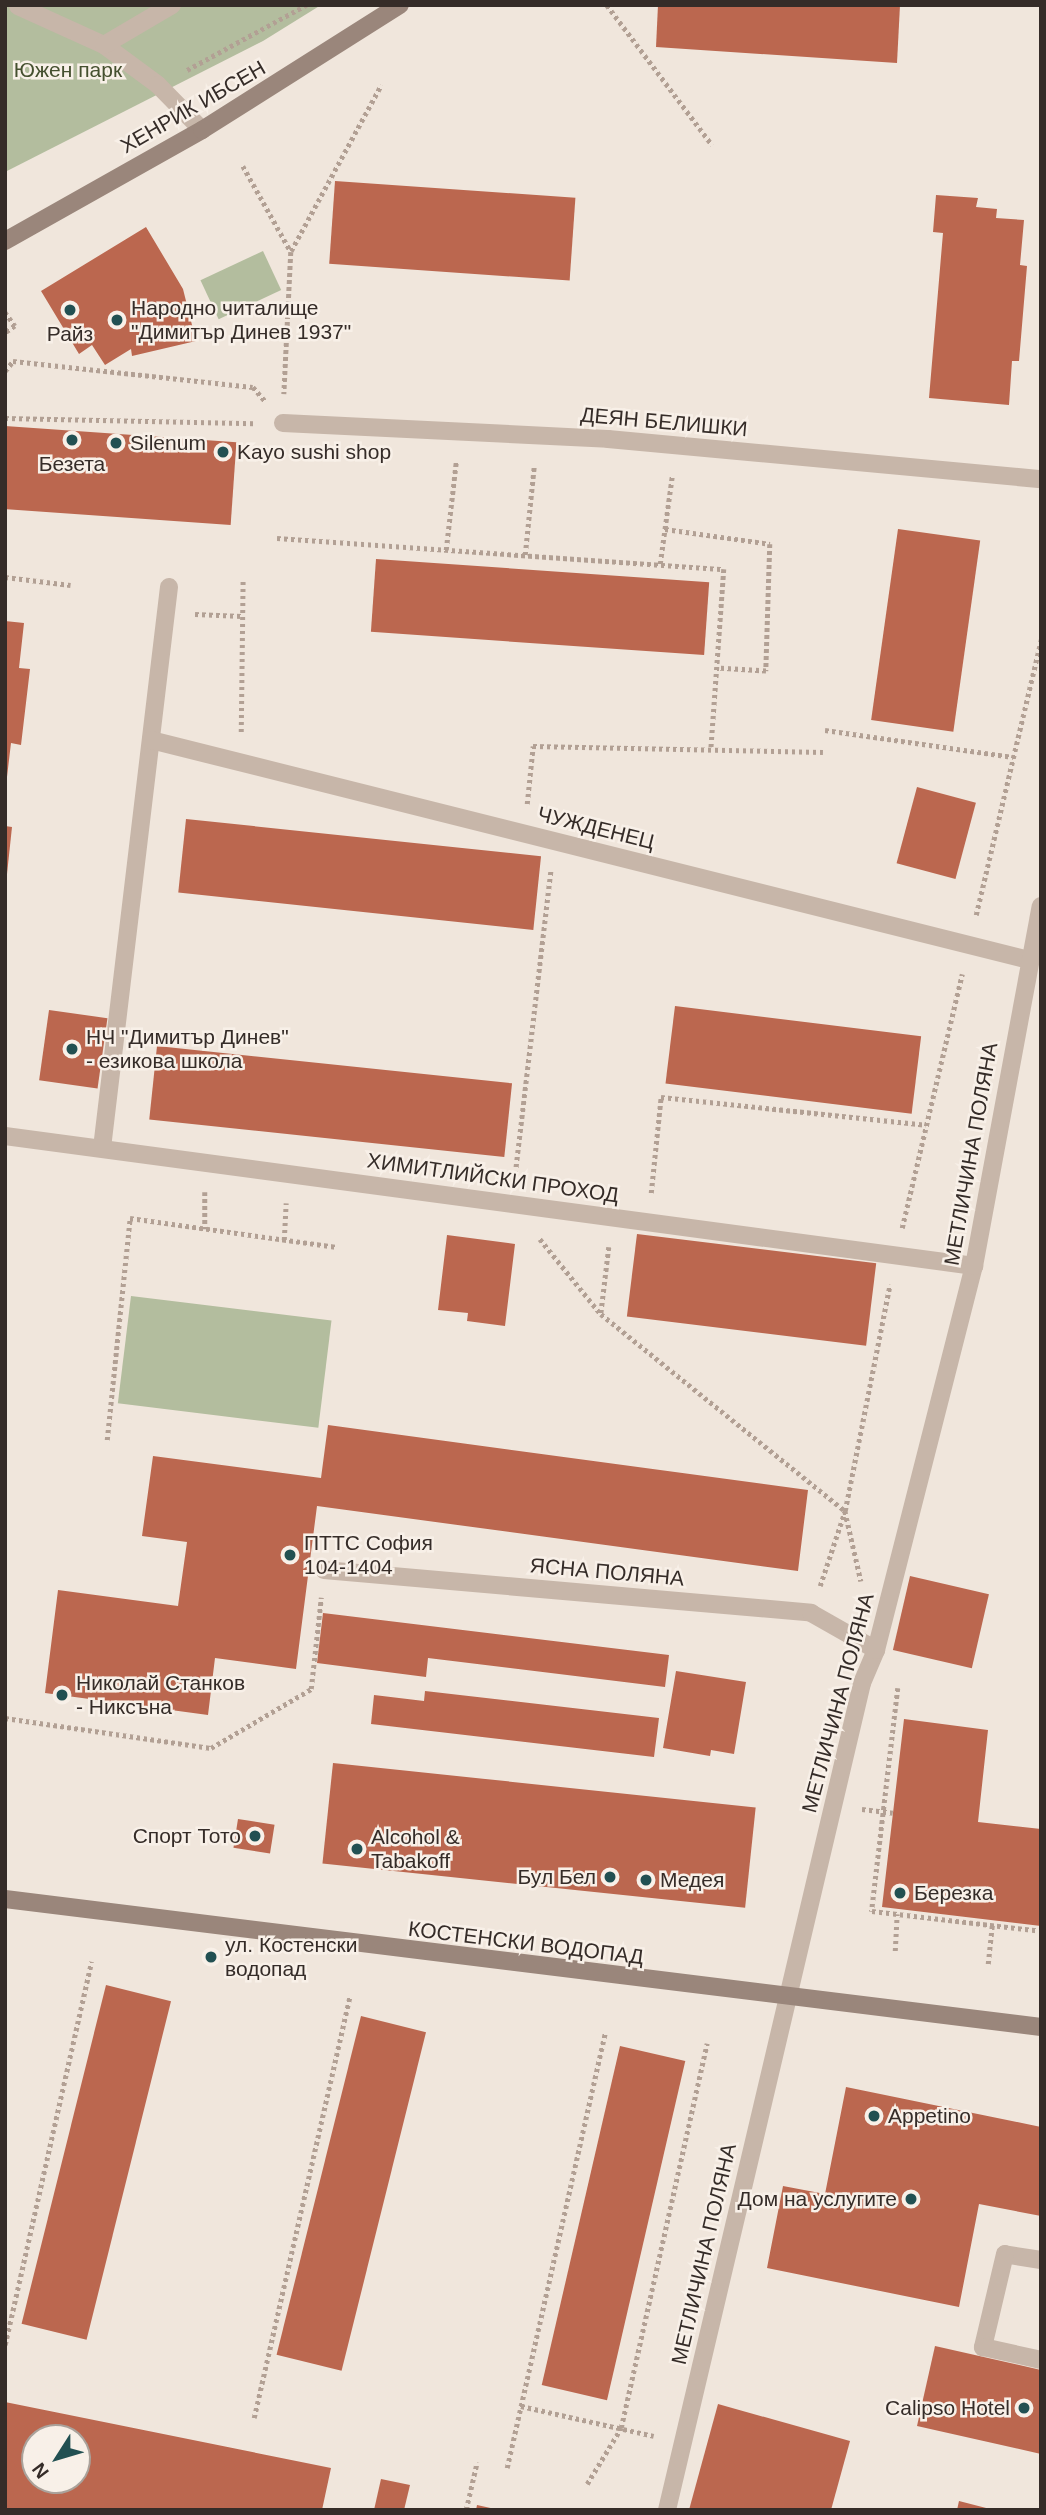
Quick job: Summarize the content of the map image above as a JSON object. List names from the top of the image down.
{
  "streets": {
    "street": [
      "ХЕНРИК ИБСЕН",
      "ДЕЯН БЕЛИШКИ",
      "ЧУЖДЕНЕЦ",
      "МЕТЛИЧИНА ПОЛЯНА",
      "ХИМИТЛИЙСКИ ПРОХОД",
      "ЯСНА ПОЛЯНА",
      "КОСТЕНСКИ ВОДОПАД"
    ]
  },
  "crossings": [
    ["ЧУЖДЕНЕЦ", "МЕТЛИЧИНА ПОЛЯНА"],
    ["МЕТЛИЧИНА ПОЛЯНА", "ХИМИТЛИЙСКИ ПРОХОД"],
    ["МЕТЛИЧИНА ПОЛЯНА", "ЯСНА ПОЛЯНА"],
    ["МЕТЛИЧИНА ПОЛЯНА", "КОСТЕНСКИ ВОДОПАД"]
  ],
  "parks": ["Южен парк"],
  "places": [
    "Райз",
    "Народно читалище \"Димитър Динев 1937\"",
    "Безета",
    "Silenum",
    "Kayo sushi shop",
    "НЧ \"Димитър Динев\" - езикова школа",
    "ПТТС София 104-1404",
    "Николай Станков - Никсъна",
    "Спорт Тото",
    "Alcohol & Tabakoff",
    "Бул Бел",
    "Медея",
    "Березка",
    "ул. Костенски водопад",
    "Appetino",
    "Дом на услугите",
    "Calipso Hotel"
  ],
  "north": "bottom left"
}
